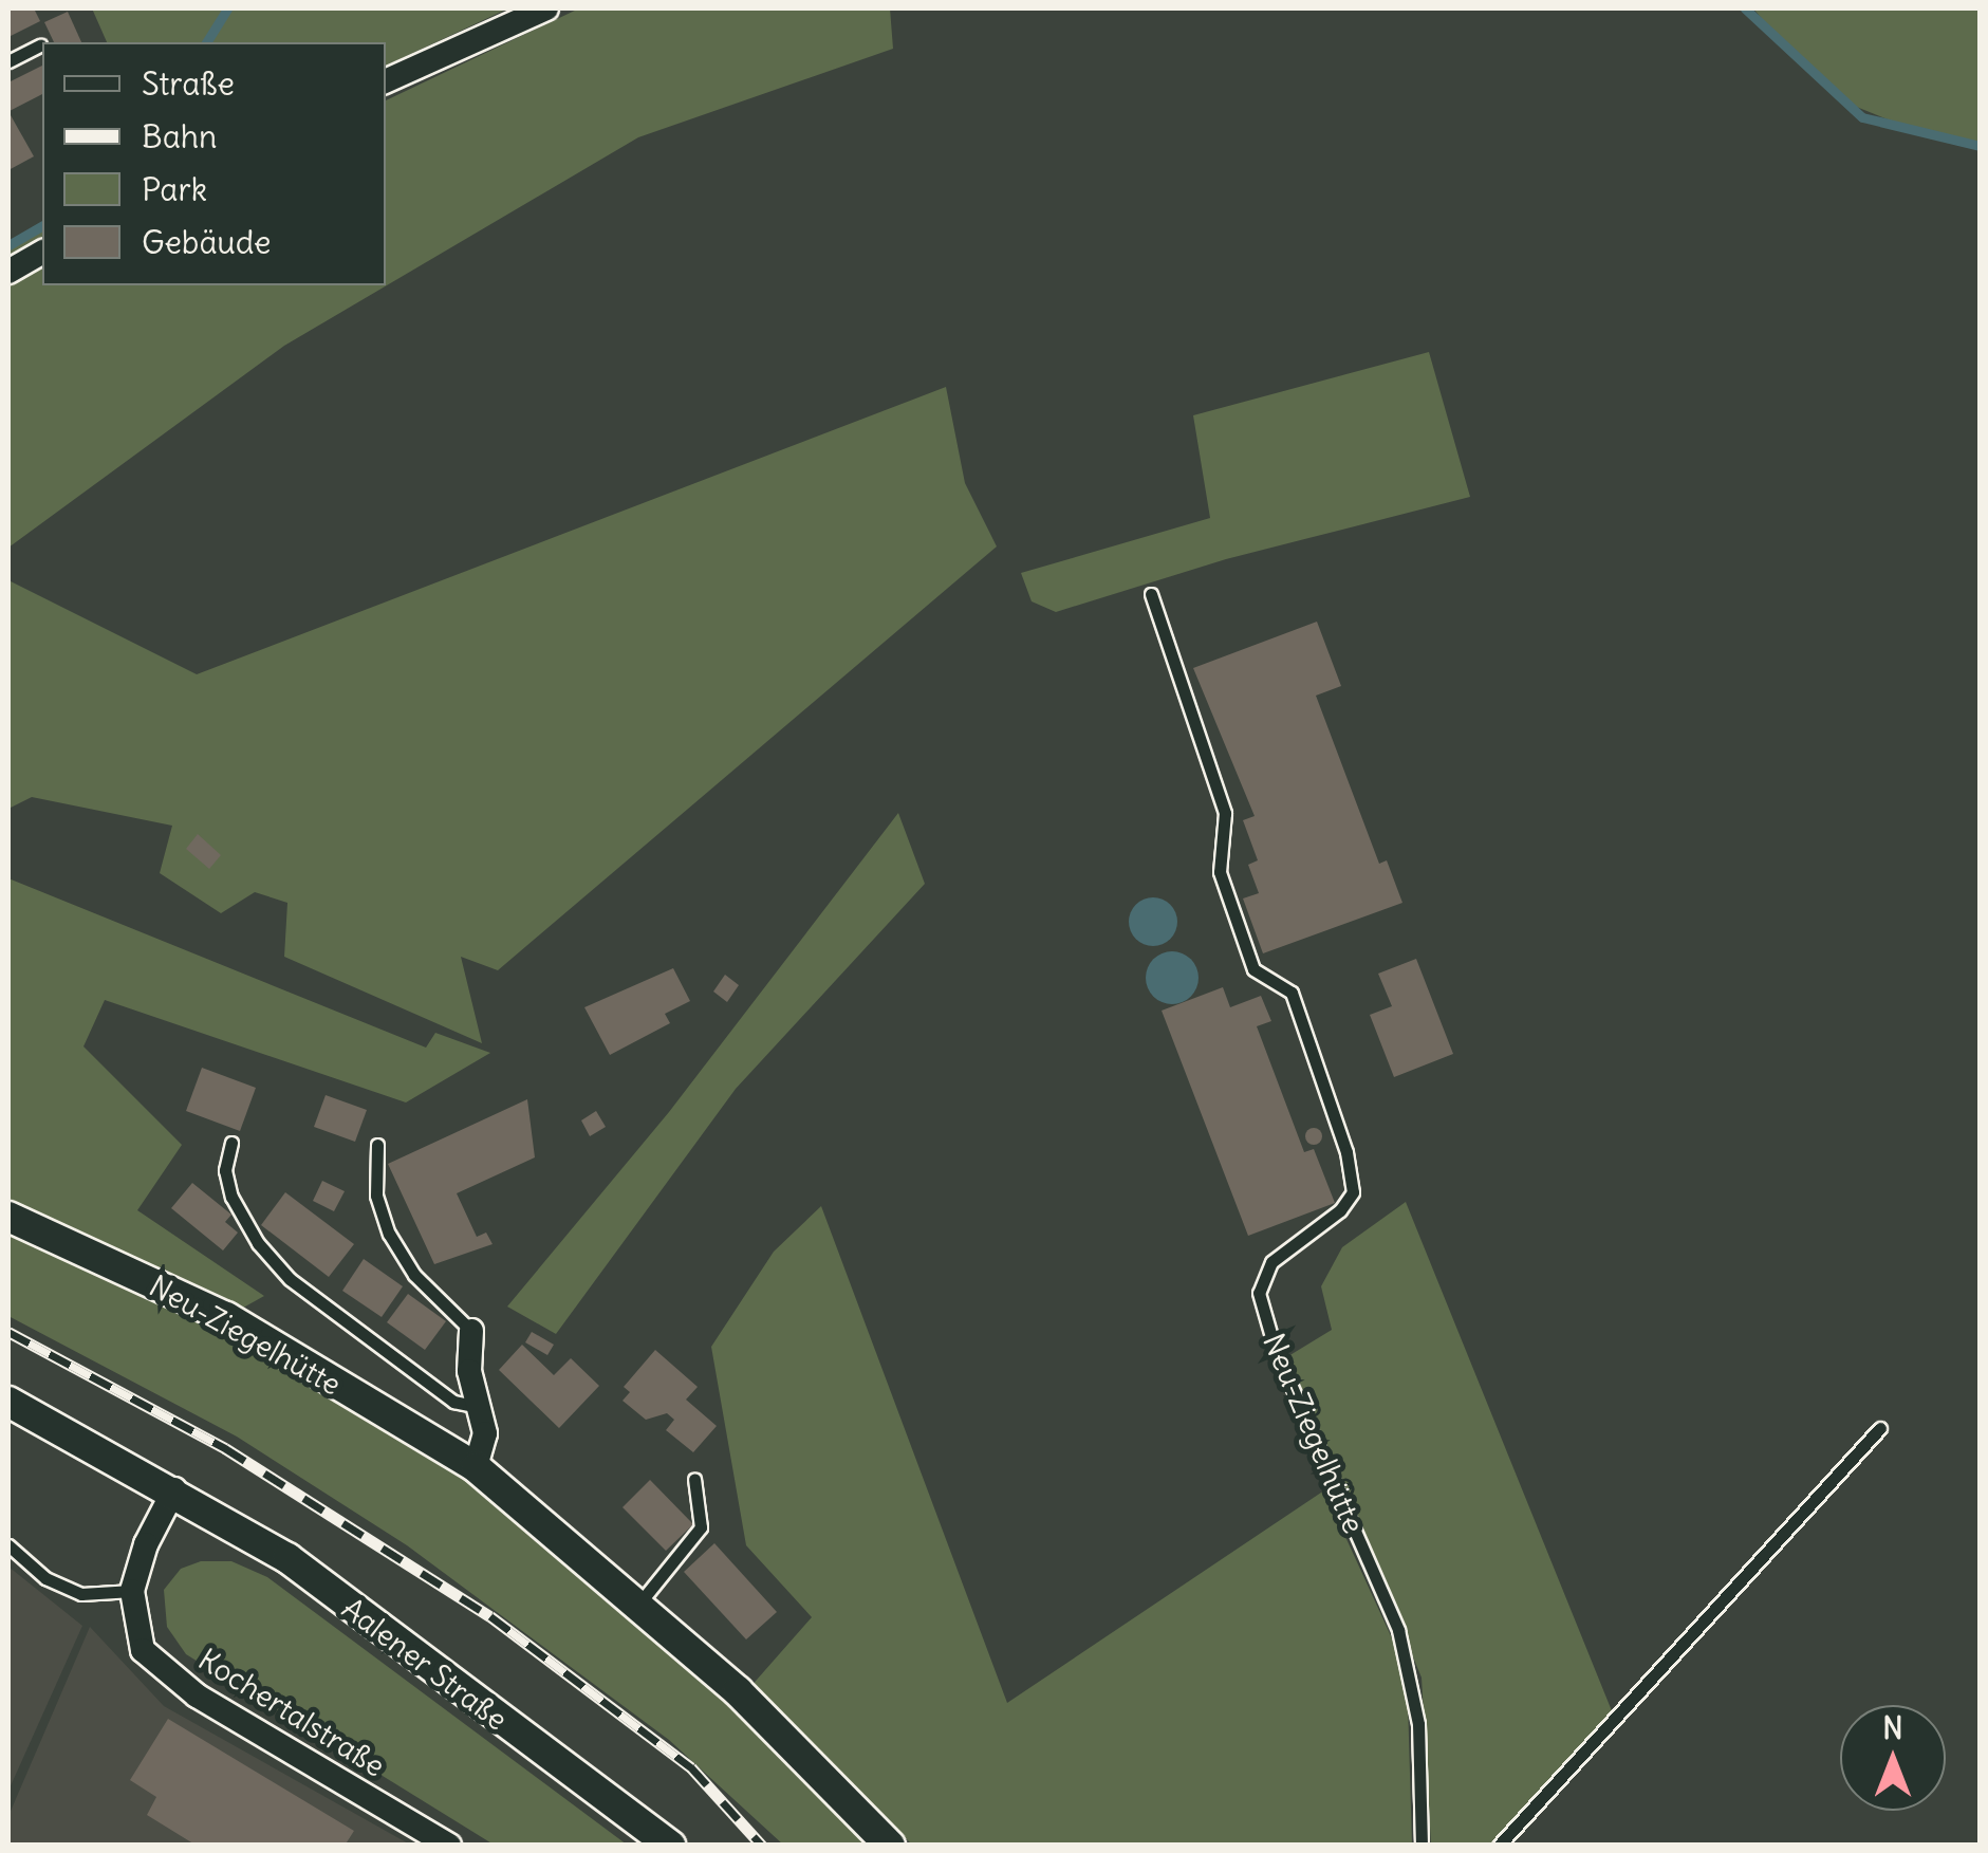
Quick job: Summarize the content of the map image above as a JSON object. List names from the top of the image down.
{
  "streets": {
    "street": ["Neu-Ziegelhütte", "Aalener Straße", "Kochertalstraße"]
  },
  "crossings": [
    ["Aalener Straße", "Kochertalstraße"]
  ],
  "legend": [
    "Straße",
    "Bahn",
    "Park",
    "Gebäude"
  ],
  "north": "top"
}
